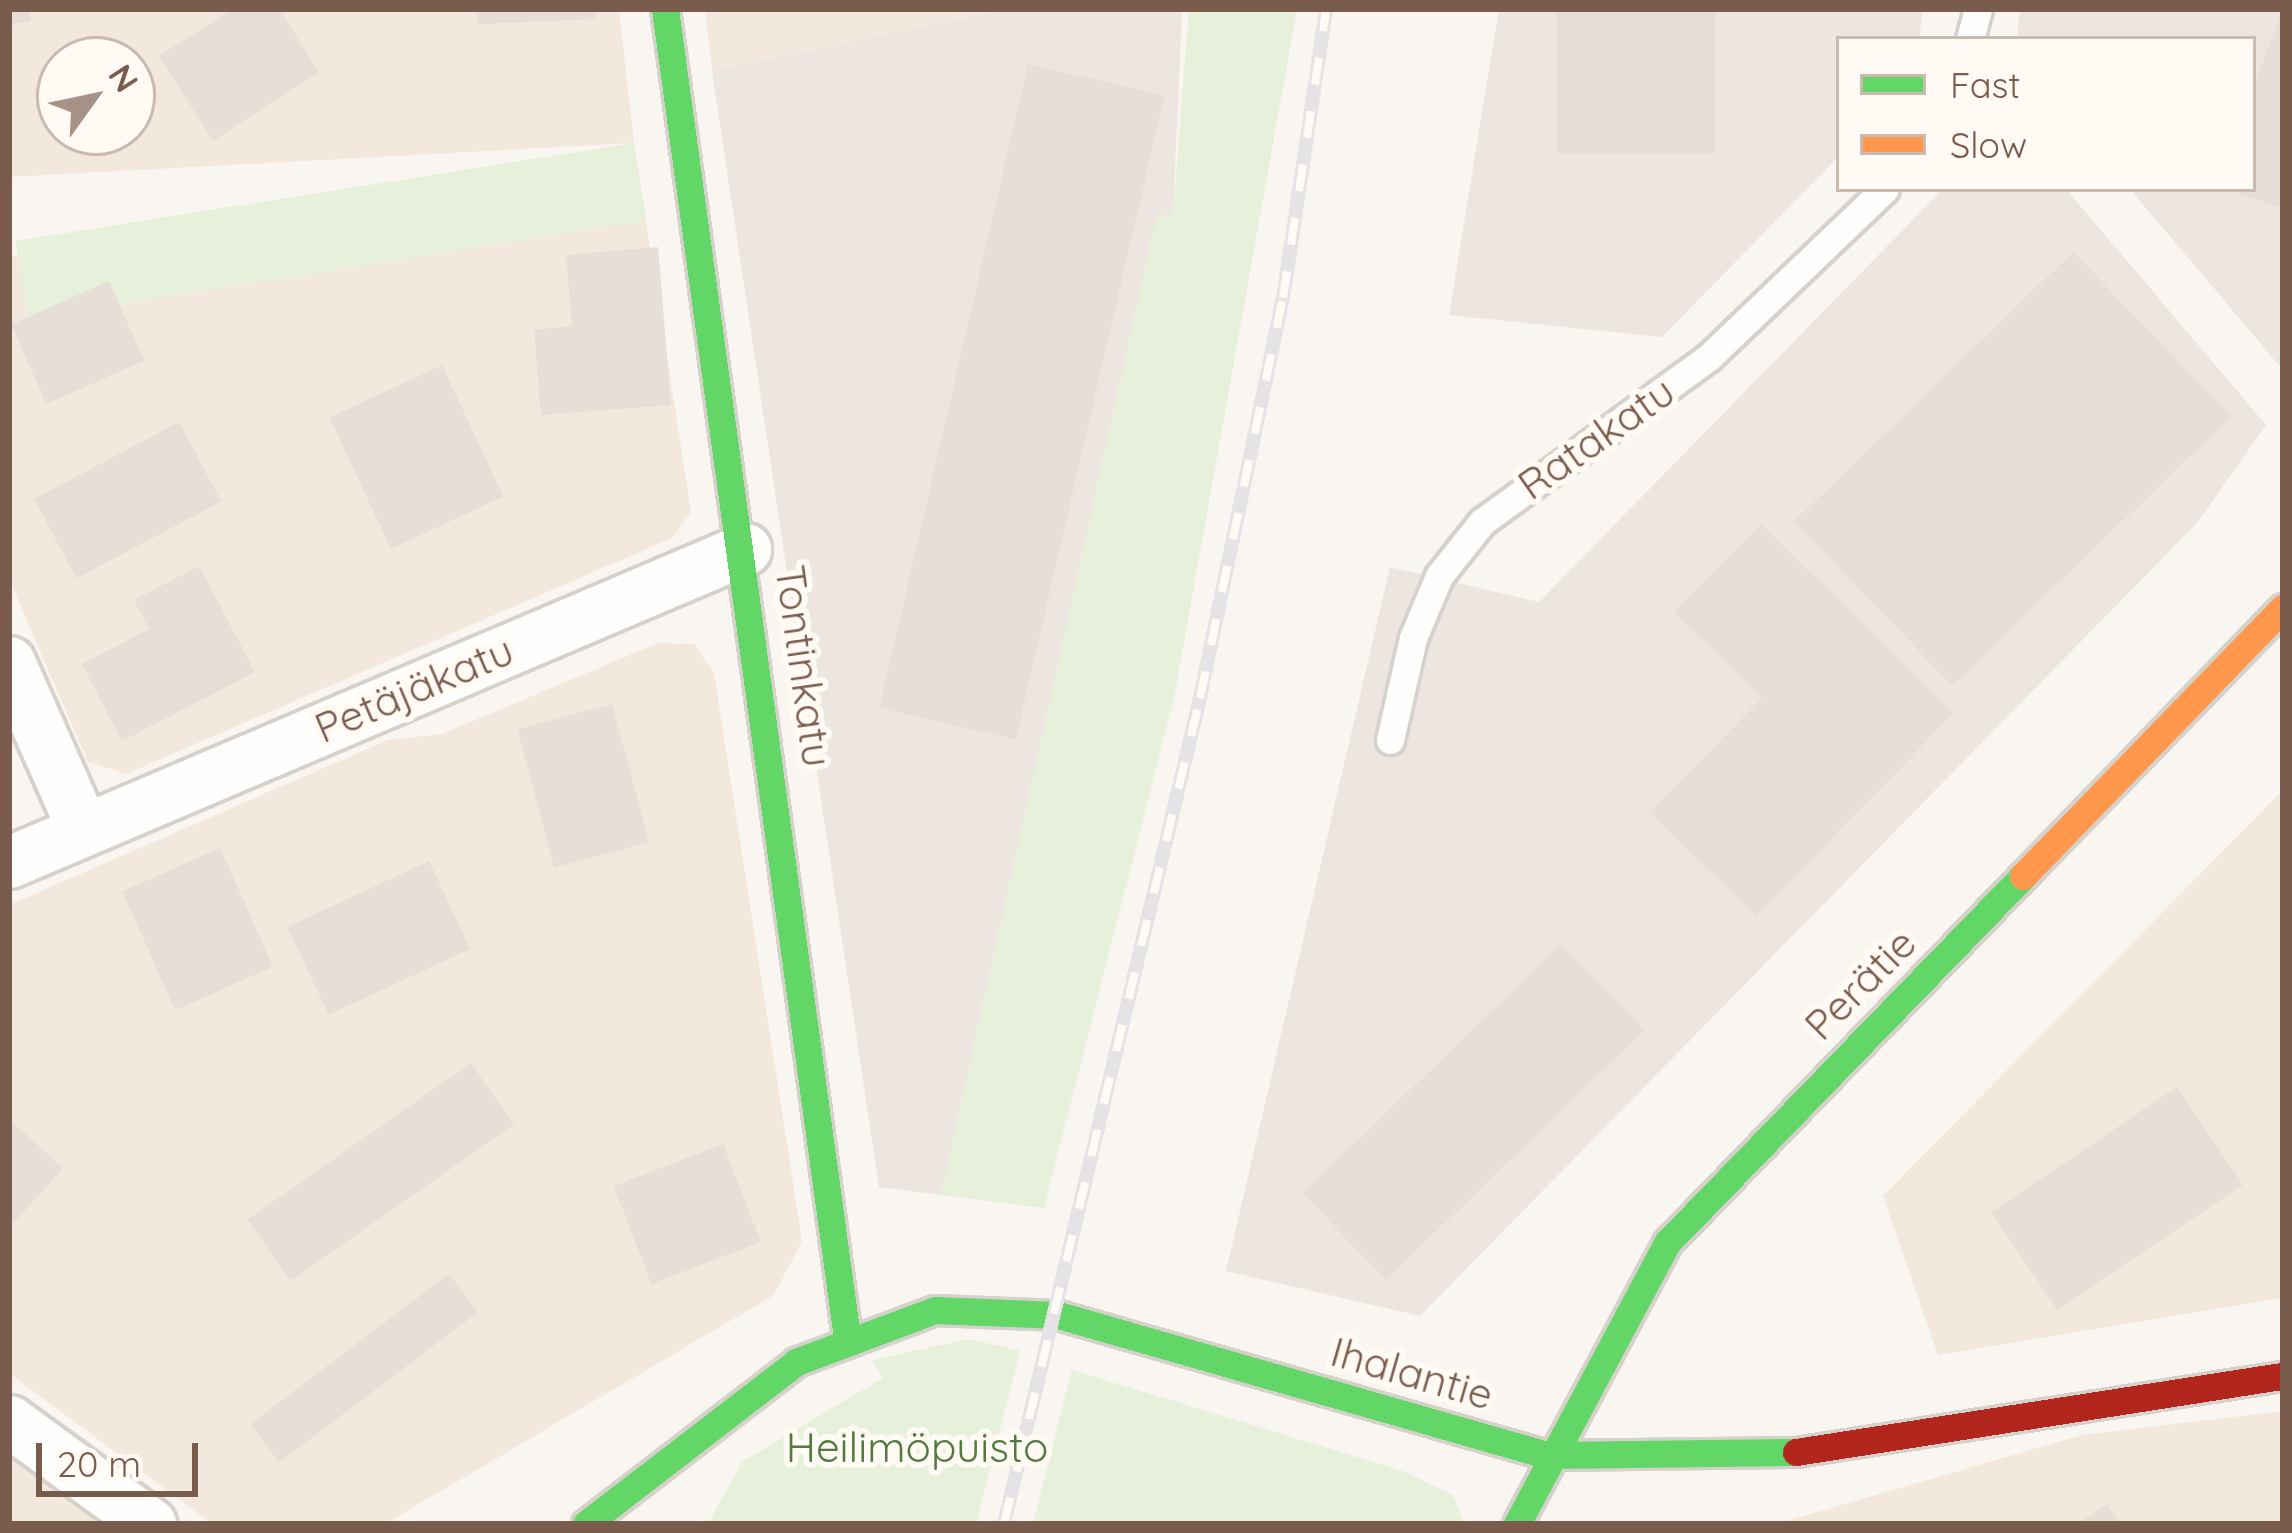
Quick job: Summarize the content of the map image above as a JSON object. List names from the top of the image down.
{
  "streets": {
    "street": [
      "Tontinkatu",
      "Petäjäkatu",
      "Perätie",
      "Ihalantie"
    ],
    "lane": ["Ratakatu"]
  },
  "crossings": [
    ["Tontinkatu", "Petäjäkatu"],
    ["Tontinkatu", "Ihalantie"],
    ["Perätie", "Ihalantie"]
  ],
  "parks": ["Heilimöpuisto"],
  "legend": ["Fast", "Slow"],
  "scale_bar": "20 m",
  "north": "top right"
}
